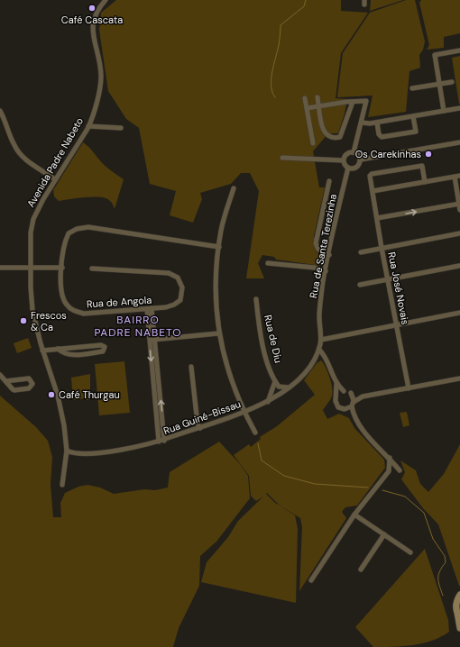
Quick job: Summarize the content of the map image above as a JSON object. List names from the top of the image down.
{
  "streets": {
    "street": [
      "Avenida Padre Nabeto",
      "Rua de Santa Terezinha",
      "Rua José Novais",
      "Rua de Angola",
      "Rua de Diu",
      "Rua Guiné-Bissau"
    ]
  },
  "crossings": [
    ["Avenida Padre Nabeto", "Rua Guiné-Bissau"],
    ["Rua de Santa Terezinha", "Rua Guiné-Bissau"]
  ],
  "districts": ["BAIRRO PADRE NABETO"],
  "places": [
    "Café Cascata",
    "Os Carekinhas",
    "Frescos & Ca",
    "Café Thurgau"
  ]
}
